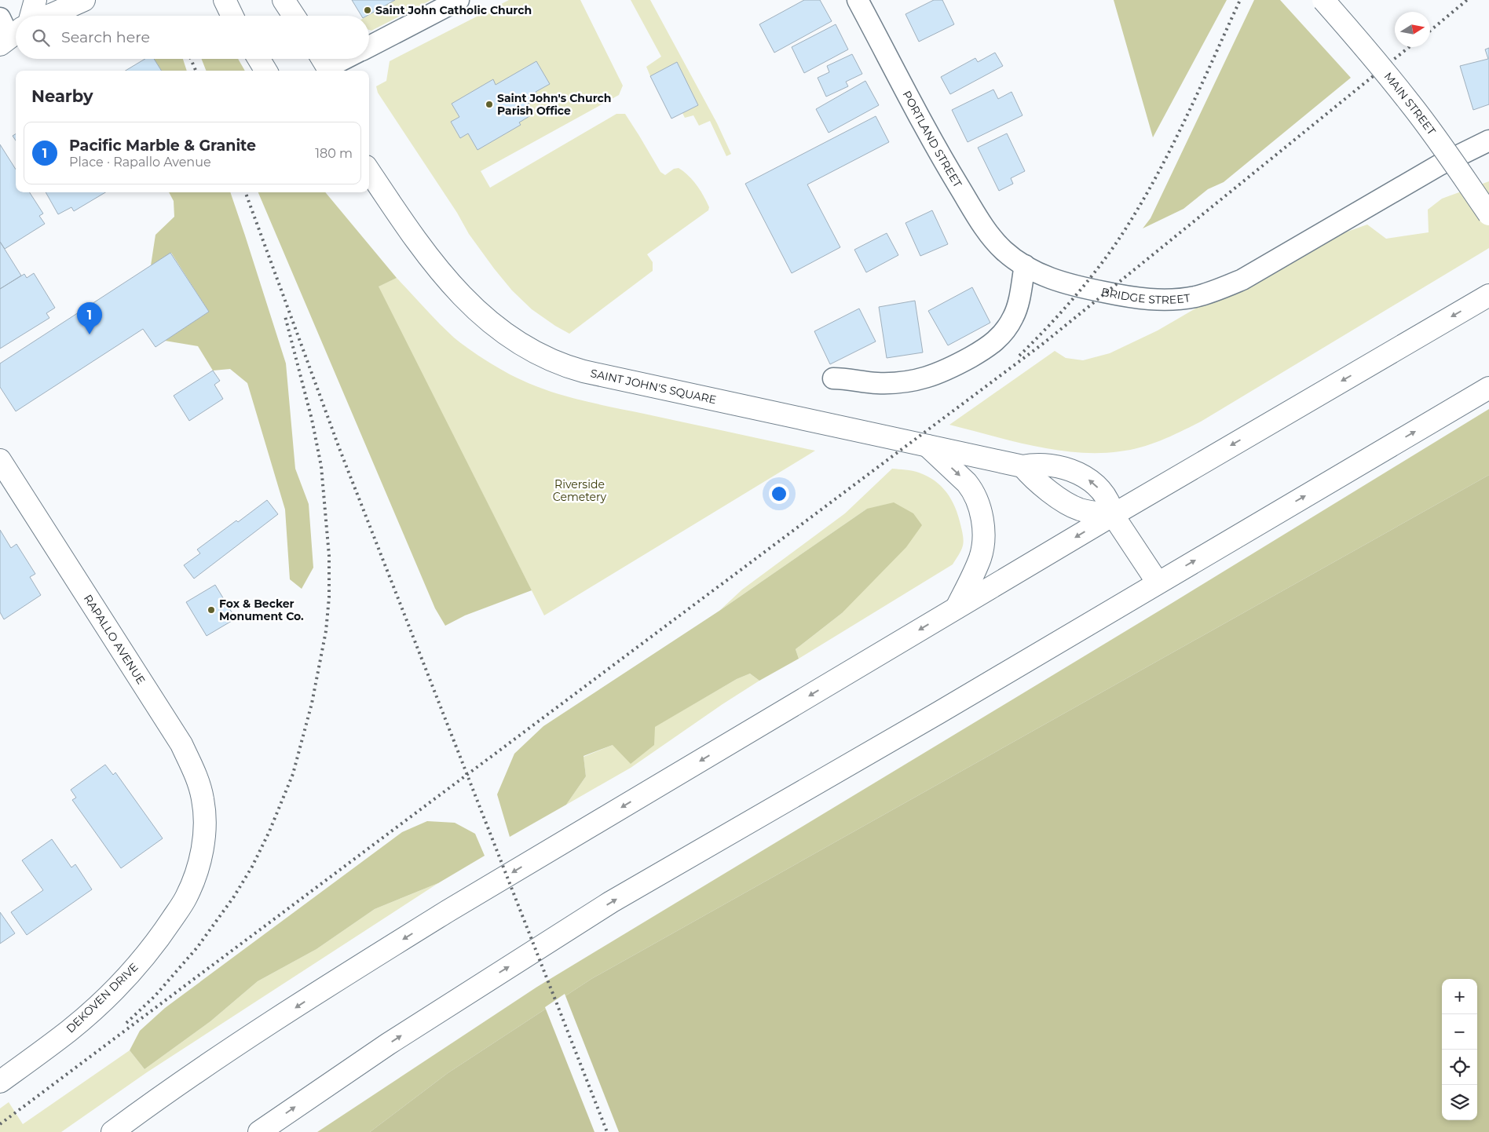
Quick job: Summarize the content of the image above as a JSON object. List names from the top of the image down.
{
  "streets": {
    "main road": [
      "MAIN STREET",
      "SAINT JOHN'S SQUARE",
      "RAPALLO AVENUE",
      "DEKOVEN DRIVE"
    ],
    "street": ["PORTLAND STREET", "BRIDGE STREET"]
  },
  "crossings": [
    ["PORTLAND STREET", "BRIDGE STREET"],
    ["RAPALLO AVENUE", "DEKOVEN DRIVE"]
  ],
  "parks": ["Riverside Cemetery"],
  "places": ["Saint John Catholic Church", "Saint John's Church Parish Office", "Fox & Becker Monument Co."],
  "north": "right",
  "page": {
    "search": "Search here",
    "heading": "Nearby",
    "list": [
      {
        "mark": "1",
        "name": "Pacific Marble & Granite",
        "note": "Place · Rapallo Avenue",
        "value": "180 m"
      }
    ],
    "pins": "1",
    "map_buttons": ["+", "−"]
  }
}
